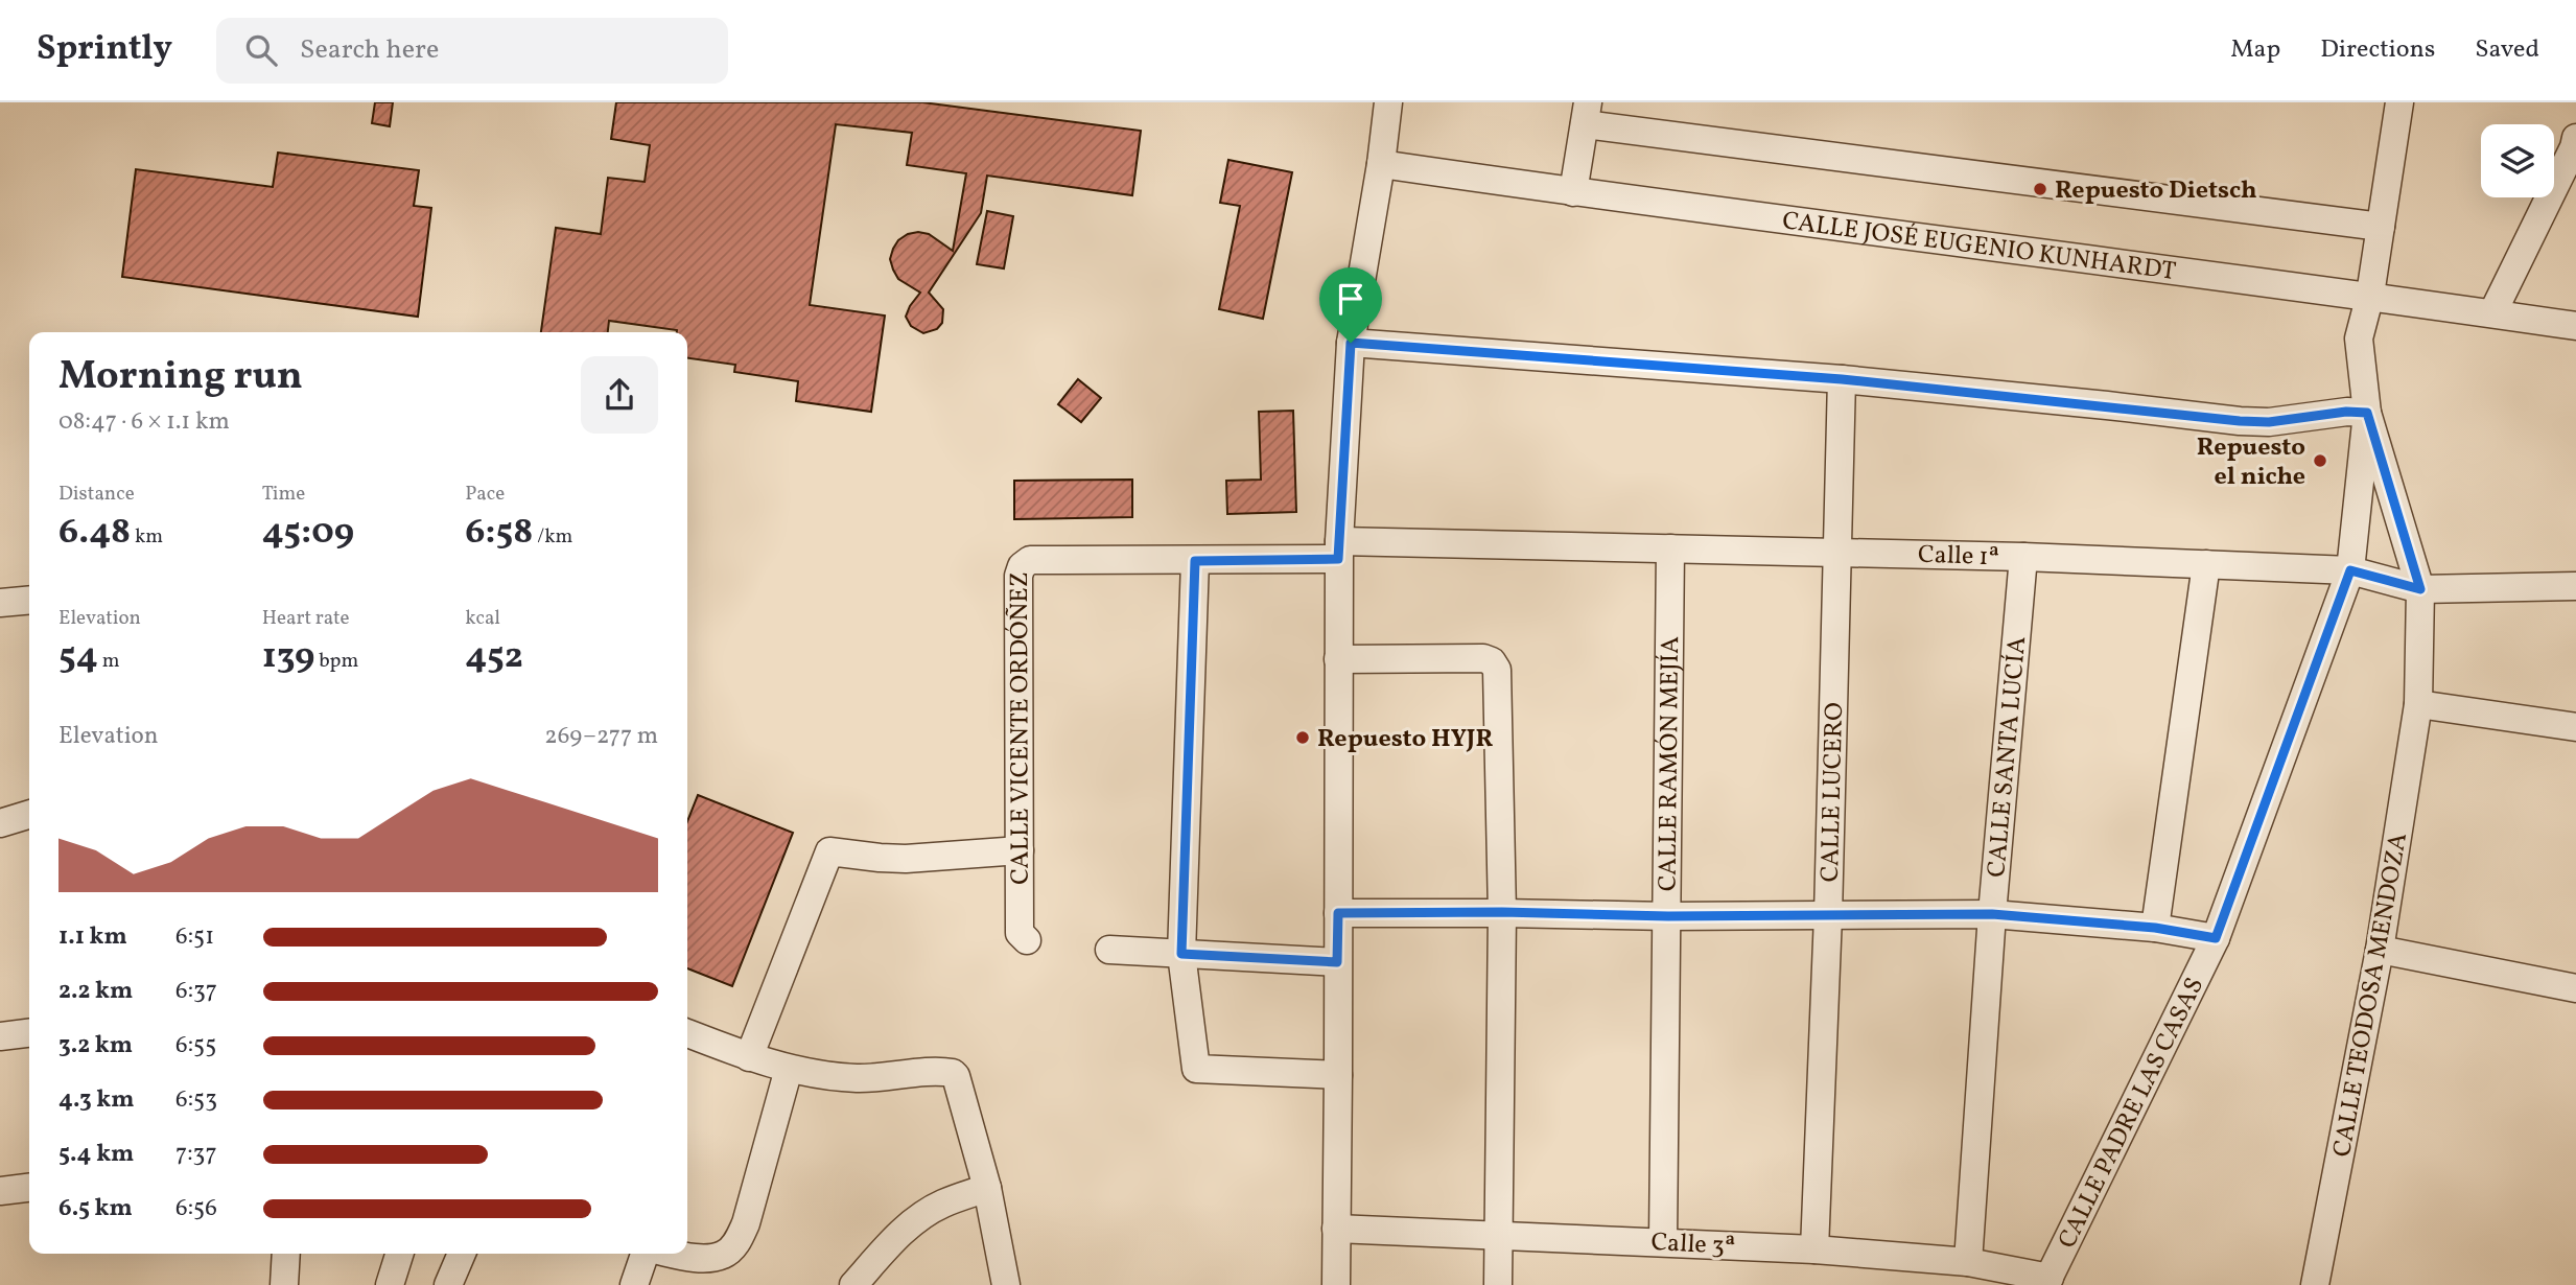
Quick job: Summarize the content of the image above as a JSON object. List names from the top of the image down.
{
  "streets": {
    "street": [
      "CALLE JOSÉ EUGENIO KUNHARDT",
      "Calle 1ª",
      "CALLE VICENTE ORDÓÑEZ",
      "CALLE SANTA LUCÍA",
      "CALLE RAMÓN MEJÍA",
      "CALLE LUCERO",
      "CALLE TEODOSA MENDOZA",
      "CALLE PADRE LAS CASAS",
      "Calle 3ª"
    ]
  },
  "crossings": [
    ["Calle 1ª", "CALLE VICENTE ORDÓÑEZ"],
    ["Calle 1ª", "CALLE SANTA LUCÍA"],
    ["Calle 1ª", "CALLE RAMÓN MEJÍA"],
    ["Calle 1ª", "CALLE LUCERO"],
    ["Calle 1ª", "CALLE TEODOSA MENDOZA"],
    ["Calle 1ª", "CALLE PADRE LAS CASAS"],
    ["CALLE SANTA LUCÍA", "Calle 3ª"],
    ["CALLE RAMÓN MEJÍA", "Calle 3ª"],
    ["CALLE LUCERO", "Calle 3ª"],
    ["CALLE TEODOSA MENDOZA", "CALLE PADRE LAS CASAS"],
    ["CALLE PADRE LAS CASAS", "Calle 3ª"]
  ],
  "places": ["Repuesto Dietsch", "Repuesto el niche", "Repuesto HYJR"],
  "page": {
    "header": "Sprintly",
    "search": "Search here",
    "nav": ["Map", "Directions", "Saved"],
    "heading": ["Morning run", "08:47 · 6 × 1.1 km"],
    "stats": [
      ["Distance", "6.48 km"],
      ["Time", "45:09"],
      ["Pace", "6:58 /km"],
      ["Elevation", "54 m"],
      ["Heart rate", "139 bpm"],
      ["kcal", "452"]
    ],
    "chart": ["Elevation", "269–277 m"],
    "list": [
      {
        "name": "1.1 km",
        "note": "6:51"
      },
      {
        "name": "2.2 km",
        "note": "6:37"
      },
      {
        "name": "3.2 km",
        "note": "6:55"
      },
      {
        "name": "4.3 km",
        "note": "6:53"
      },
      {
        "name": "5.4 km",
        "note": "7:37"
      },
      {
        "name": "6.5 km",
        "note": "6:56"
      }
    ]
  }
}
